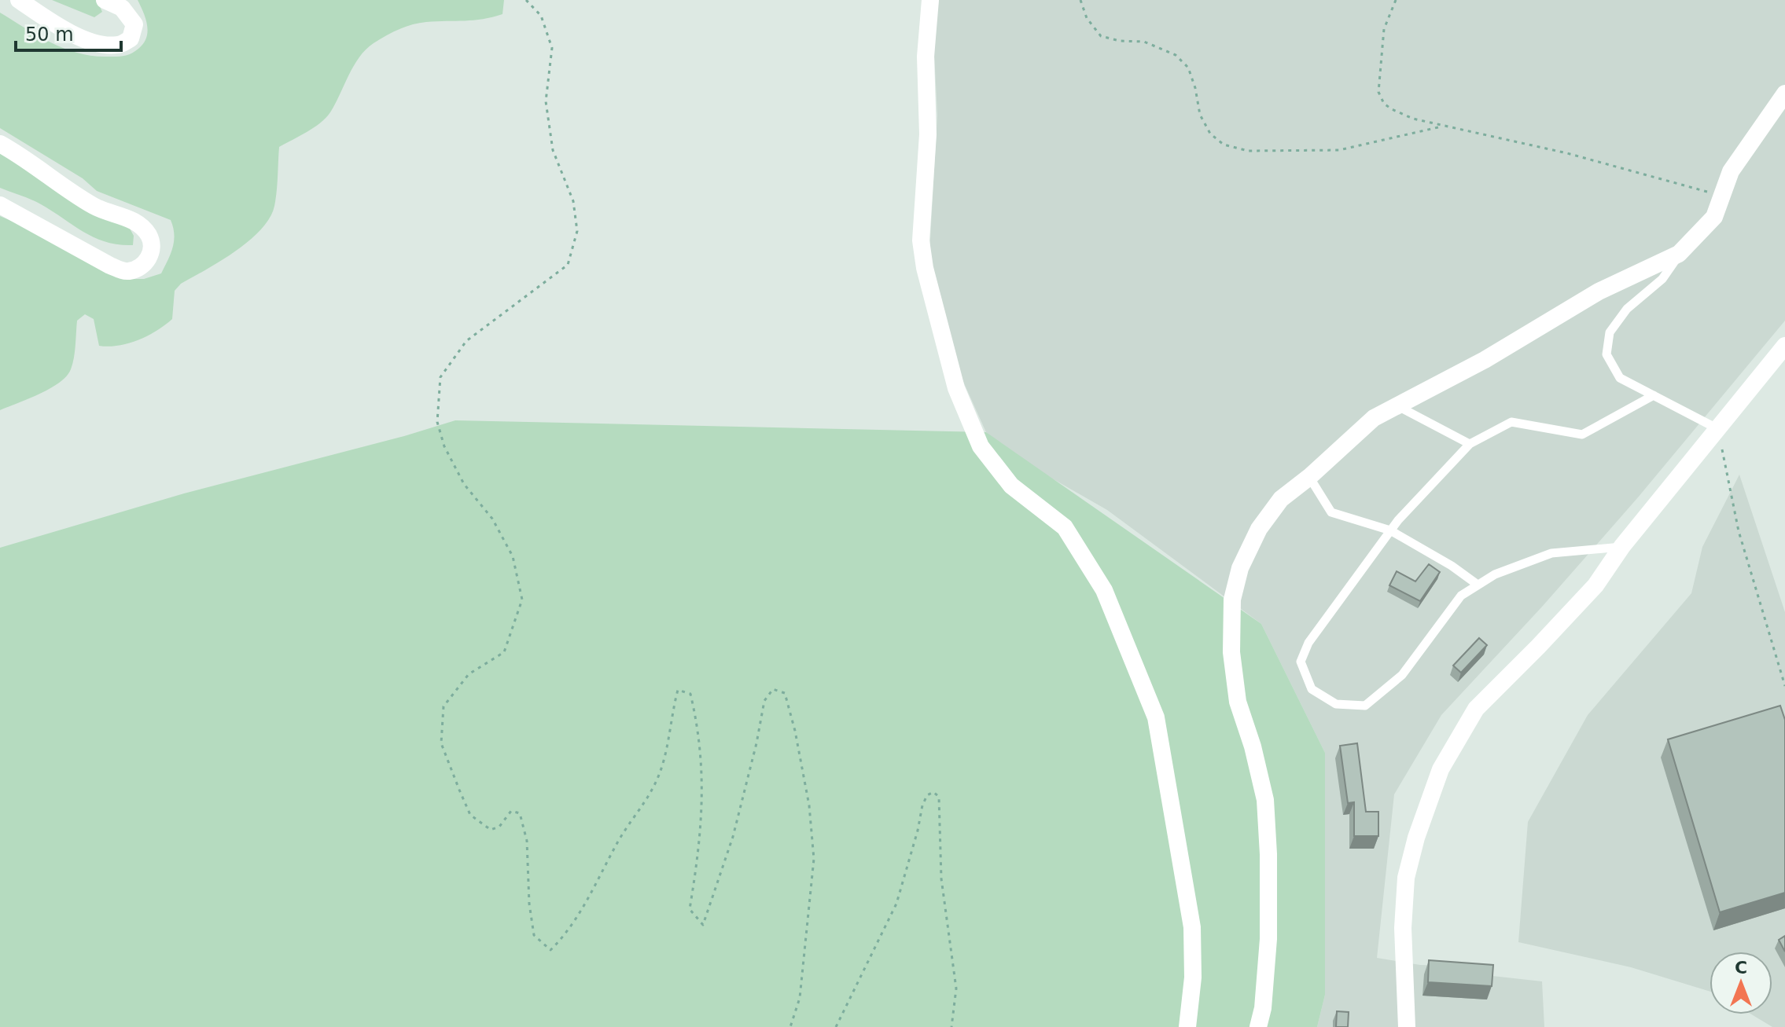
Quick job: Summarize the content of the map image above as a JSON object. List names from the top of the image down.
{
  "scale_bar": "50 m",
  "north": "top"
}
